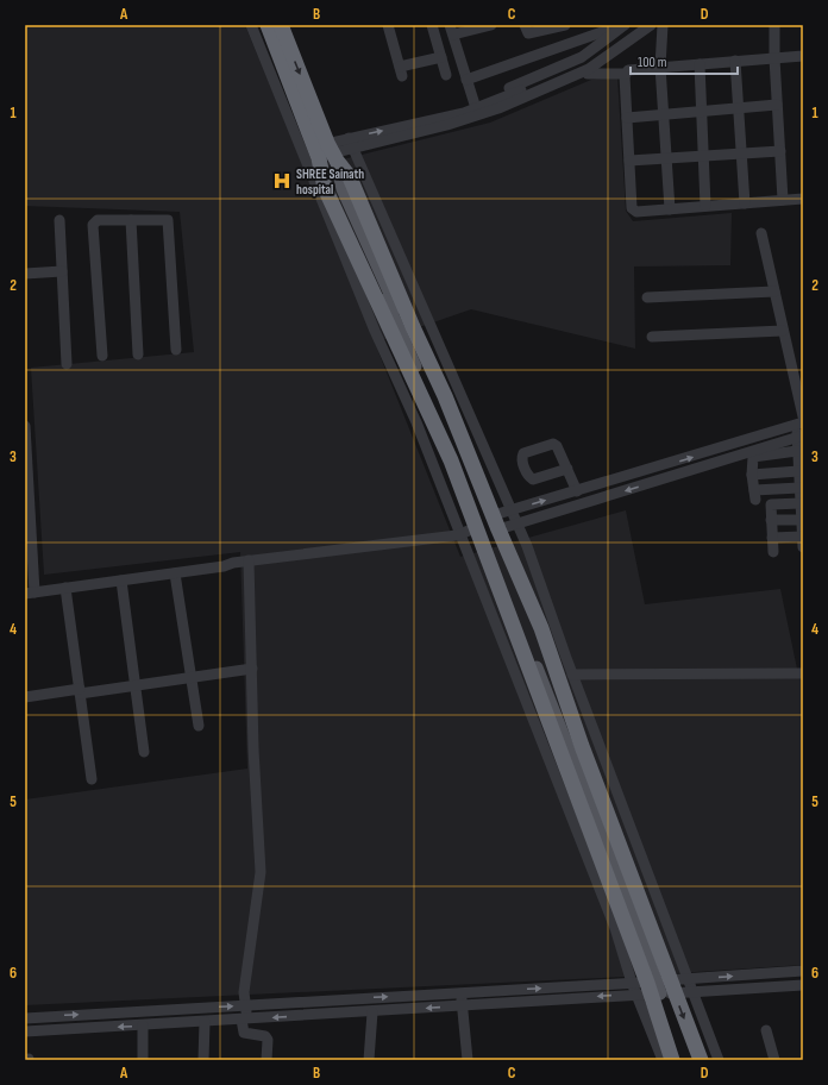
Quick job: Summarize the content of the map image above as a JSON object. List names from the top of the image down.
{
  "places": {
    "hospital": ["SHREE Sainath hospital"]
  },
  "scale_bar": "100 m",
  "grid": {
    "columns": [
      "A",
      "B",
      "C",
      "D"
    ],
    "rows": [
      "1",
      "2",
      "3",
      "4",
      "5",
      "6"
    ]
  }
}
